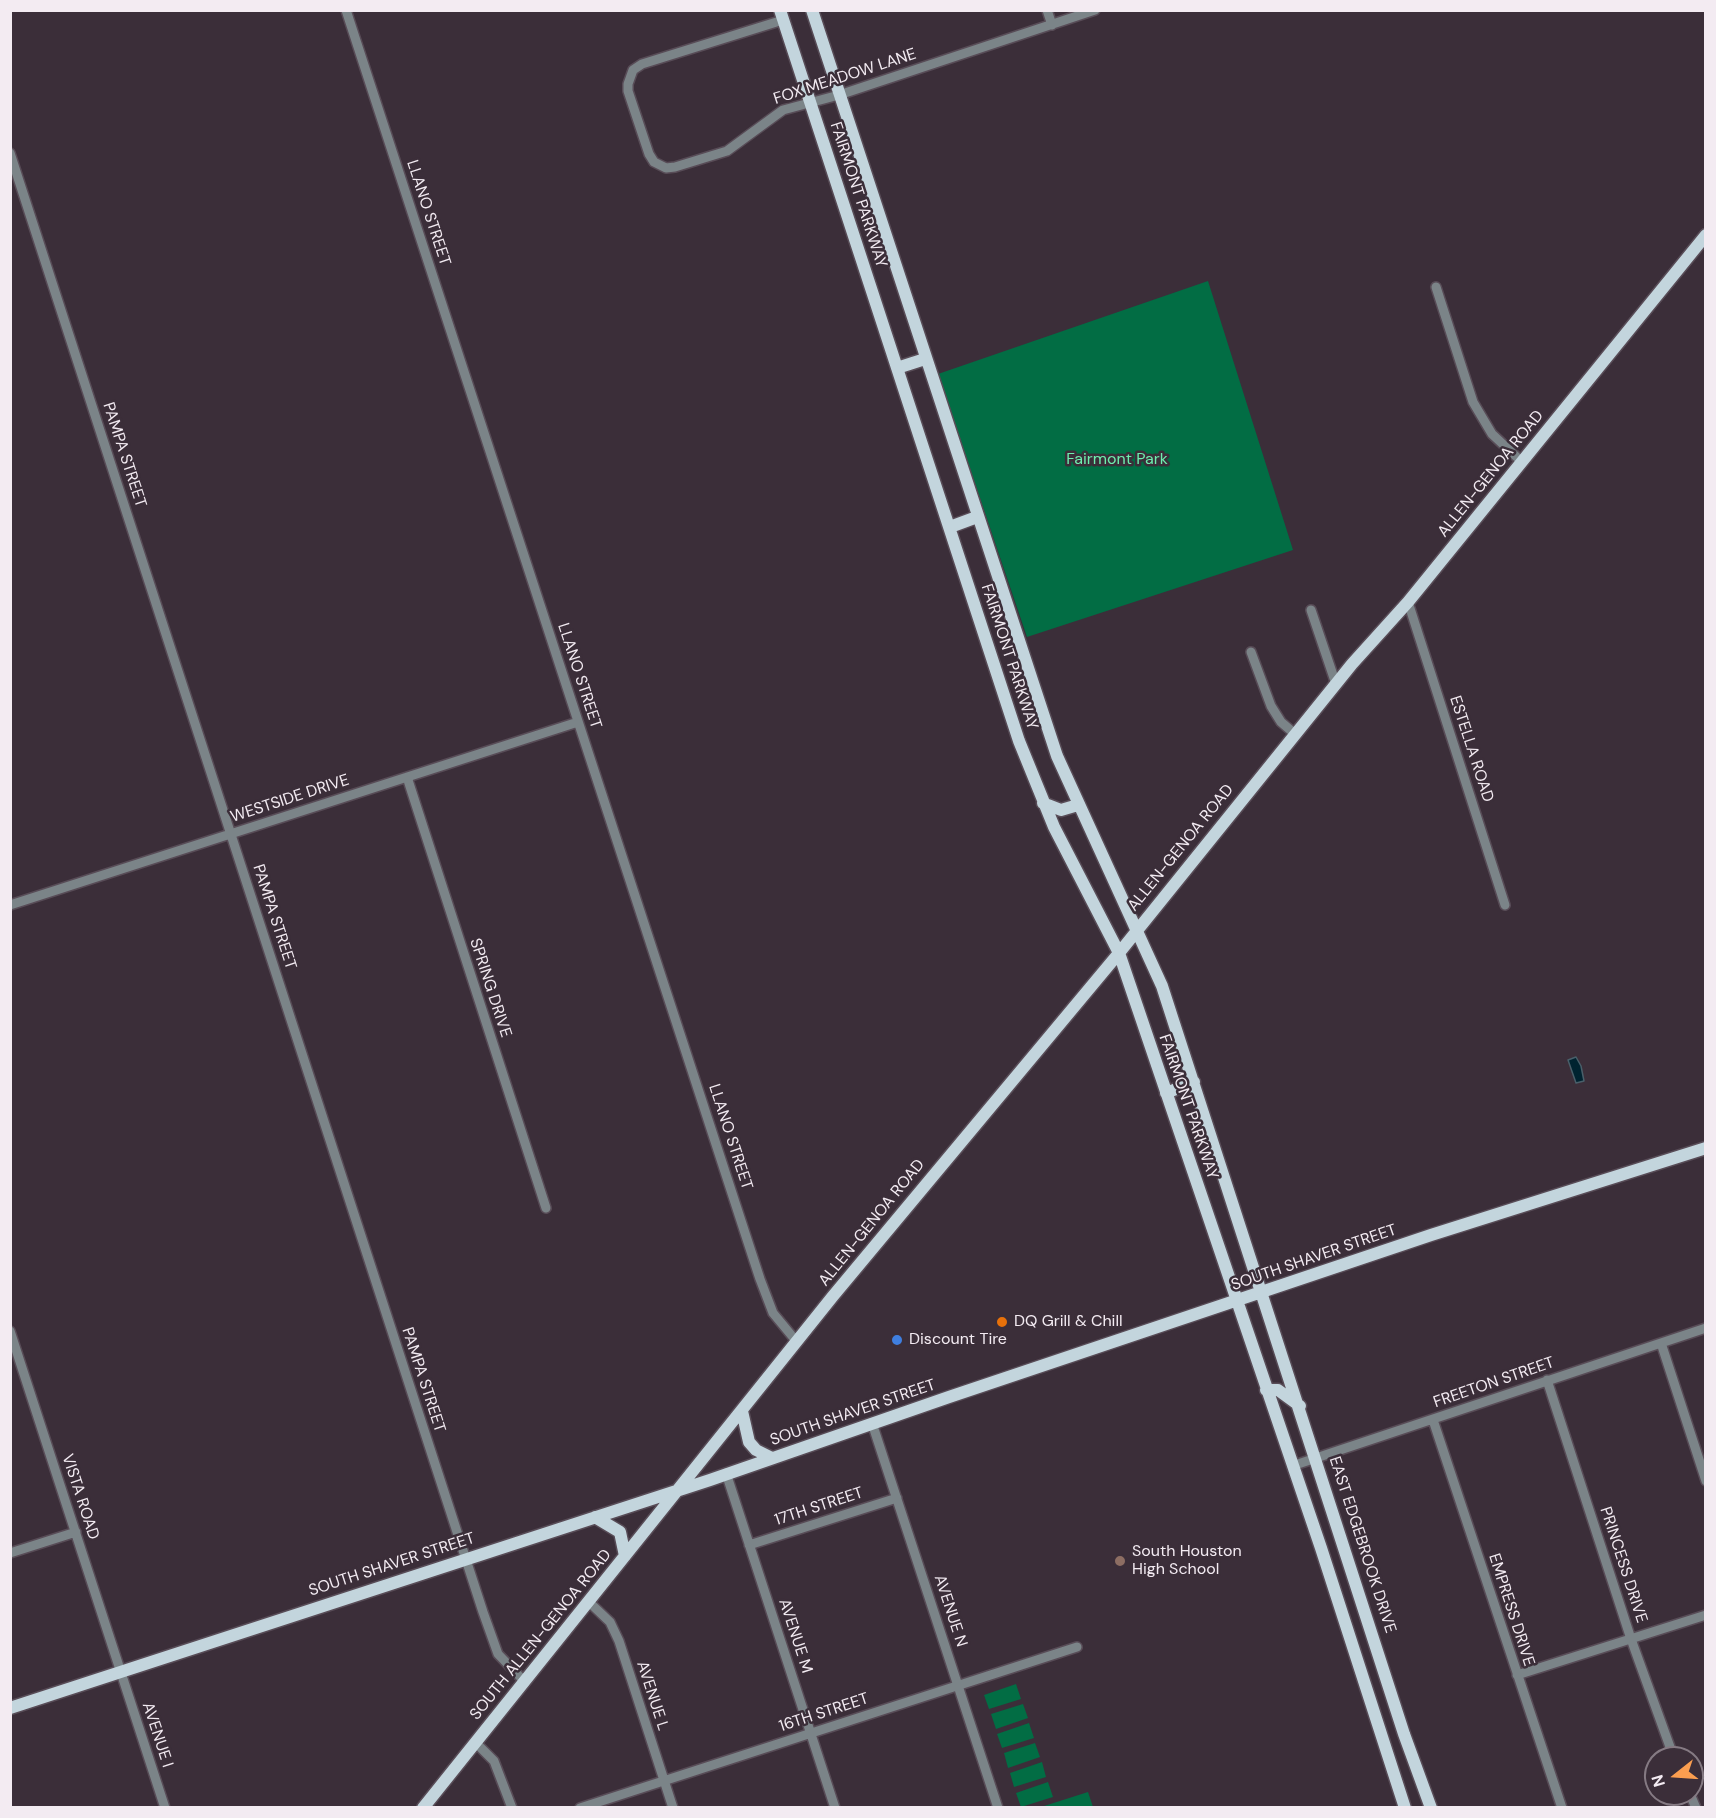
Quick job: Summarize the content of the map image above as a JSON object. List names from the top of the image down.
{
  "streets": {
    "main road": [
      "FAIRMONT PARKWAY",
      "ALLEN-GENOA ROAD",
      "SOUTH SHAVER STREET",
      "EAST EDGEBROOK DRIVE",
      "SOUTH ALLEN-GENOA ROAD"
    ],
    "street": [
      "FOX MEADOW LANE",
      "LLANO STREET",
      "PAMPA STREET",
      "ESTELLA ROAD",
      "WESTSIDE DRIVE",
      "SPRING DRIVE",
      "FREETON STREET",
      "VISTA ROAD",
      "17TH STREET",
      "PRINCESS DRIVE",
      "EMPRESS DRIVE",
      "AVENUE N",
      "AVENUE M",
      "AVENUE L",
      "16TH STREET",
      "AVENUE I"
    ]
  },
  "crossings": [
    ["FOX MEADOW LANE", "FAIRMONT PARKWAY"],
    ["FAIRMONT PARKWAY", "ALLEN-GENOA ROAD"],
    ["FAIRMONT PARKWAY", "SOUTH SHAVER STREET"],
    ["FAIRMONT PARKWAY", "EAST EDGEBROOK DRIVE"],
    ["LLANO STREET", "ALLEN-GENOA ROAD"],
    ["LLANO STREET", "WESTSIDE DRIVE"],
    ["PAMPA STREET", "WESTSIDE DRIVE"],
    ["PAMPA STREET", "SOUTH SHAVER STREET"],
    ["PAMPA STREET", "SOUTH ALLEN-GENOA ROAD"],
    ["ALLEN-GENOA ROAD", "ESTELLA ROAD"],
    ["ALLEN-GENOA ROAD", "SOUTH SHAVER STREET"],
    ["ALLEN-GENOA ROAD", "SOUTH ALLEN-GENOA ROAD"],
    ["WESTSIDE DRIVE", "SPRING DRIVE"],
    ["SOUTH SHAVER STREET", "VISTA ROAD"],
    ["SOUTH SHAVER STREET", "EAST EDGEBROOK DRIVE"],
    ["SOUTH SHAVER STREET", "AVENUE N"],
    ["SOUTH SHAVER STREET", "SOUTH ALLEN-GENOA ROAD"],
    ["SOUTH SHAVER STREET", "AVENUE M"],
    ["SOUTH SHAVER STREET", "AVENUE I"],
    ["FREETON STREET", "EAST EDGEBROOK DRIVE"],
    ["FREETON STREET", "PRINCESS DRIVE"],
    ["FREETON STREET", "EMPRESS DRIVE"],
    ["VISTA ROAD", "AVENUE I"],
    ["17TH STREET", "AVENUE N"],
    ["17TH STREET", "AVENUE M"],
    ["AVENUE N", "16TH STREET"],
    ["SOUTH ALLEN-GENOA ROAD", "AVENUE L"],
    ["AVENUE M", "16TH STREET"],
    ["AVENUE L", "16TH STREET"]
  ],
  "parks": ["Fairmont Park"],
  "places": ["DQ Grill & Chill", "Discount Tire", "South Houston High School"],
  "north": "left"
}
